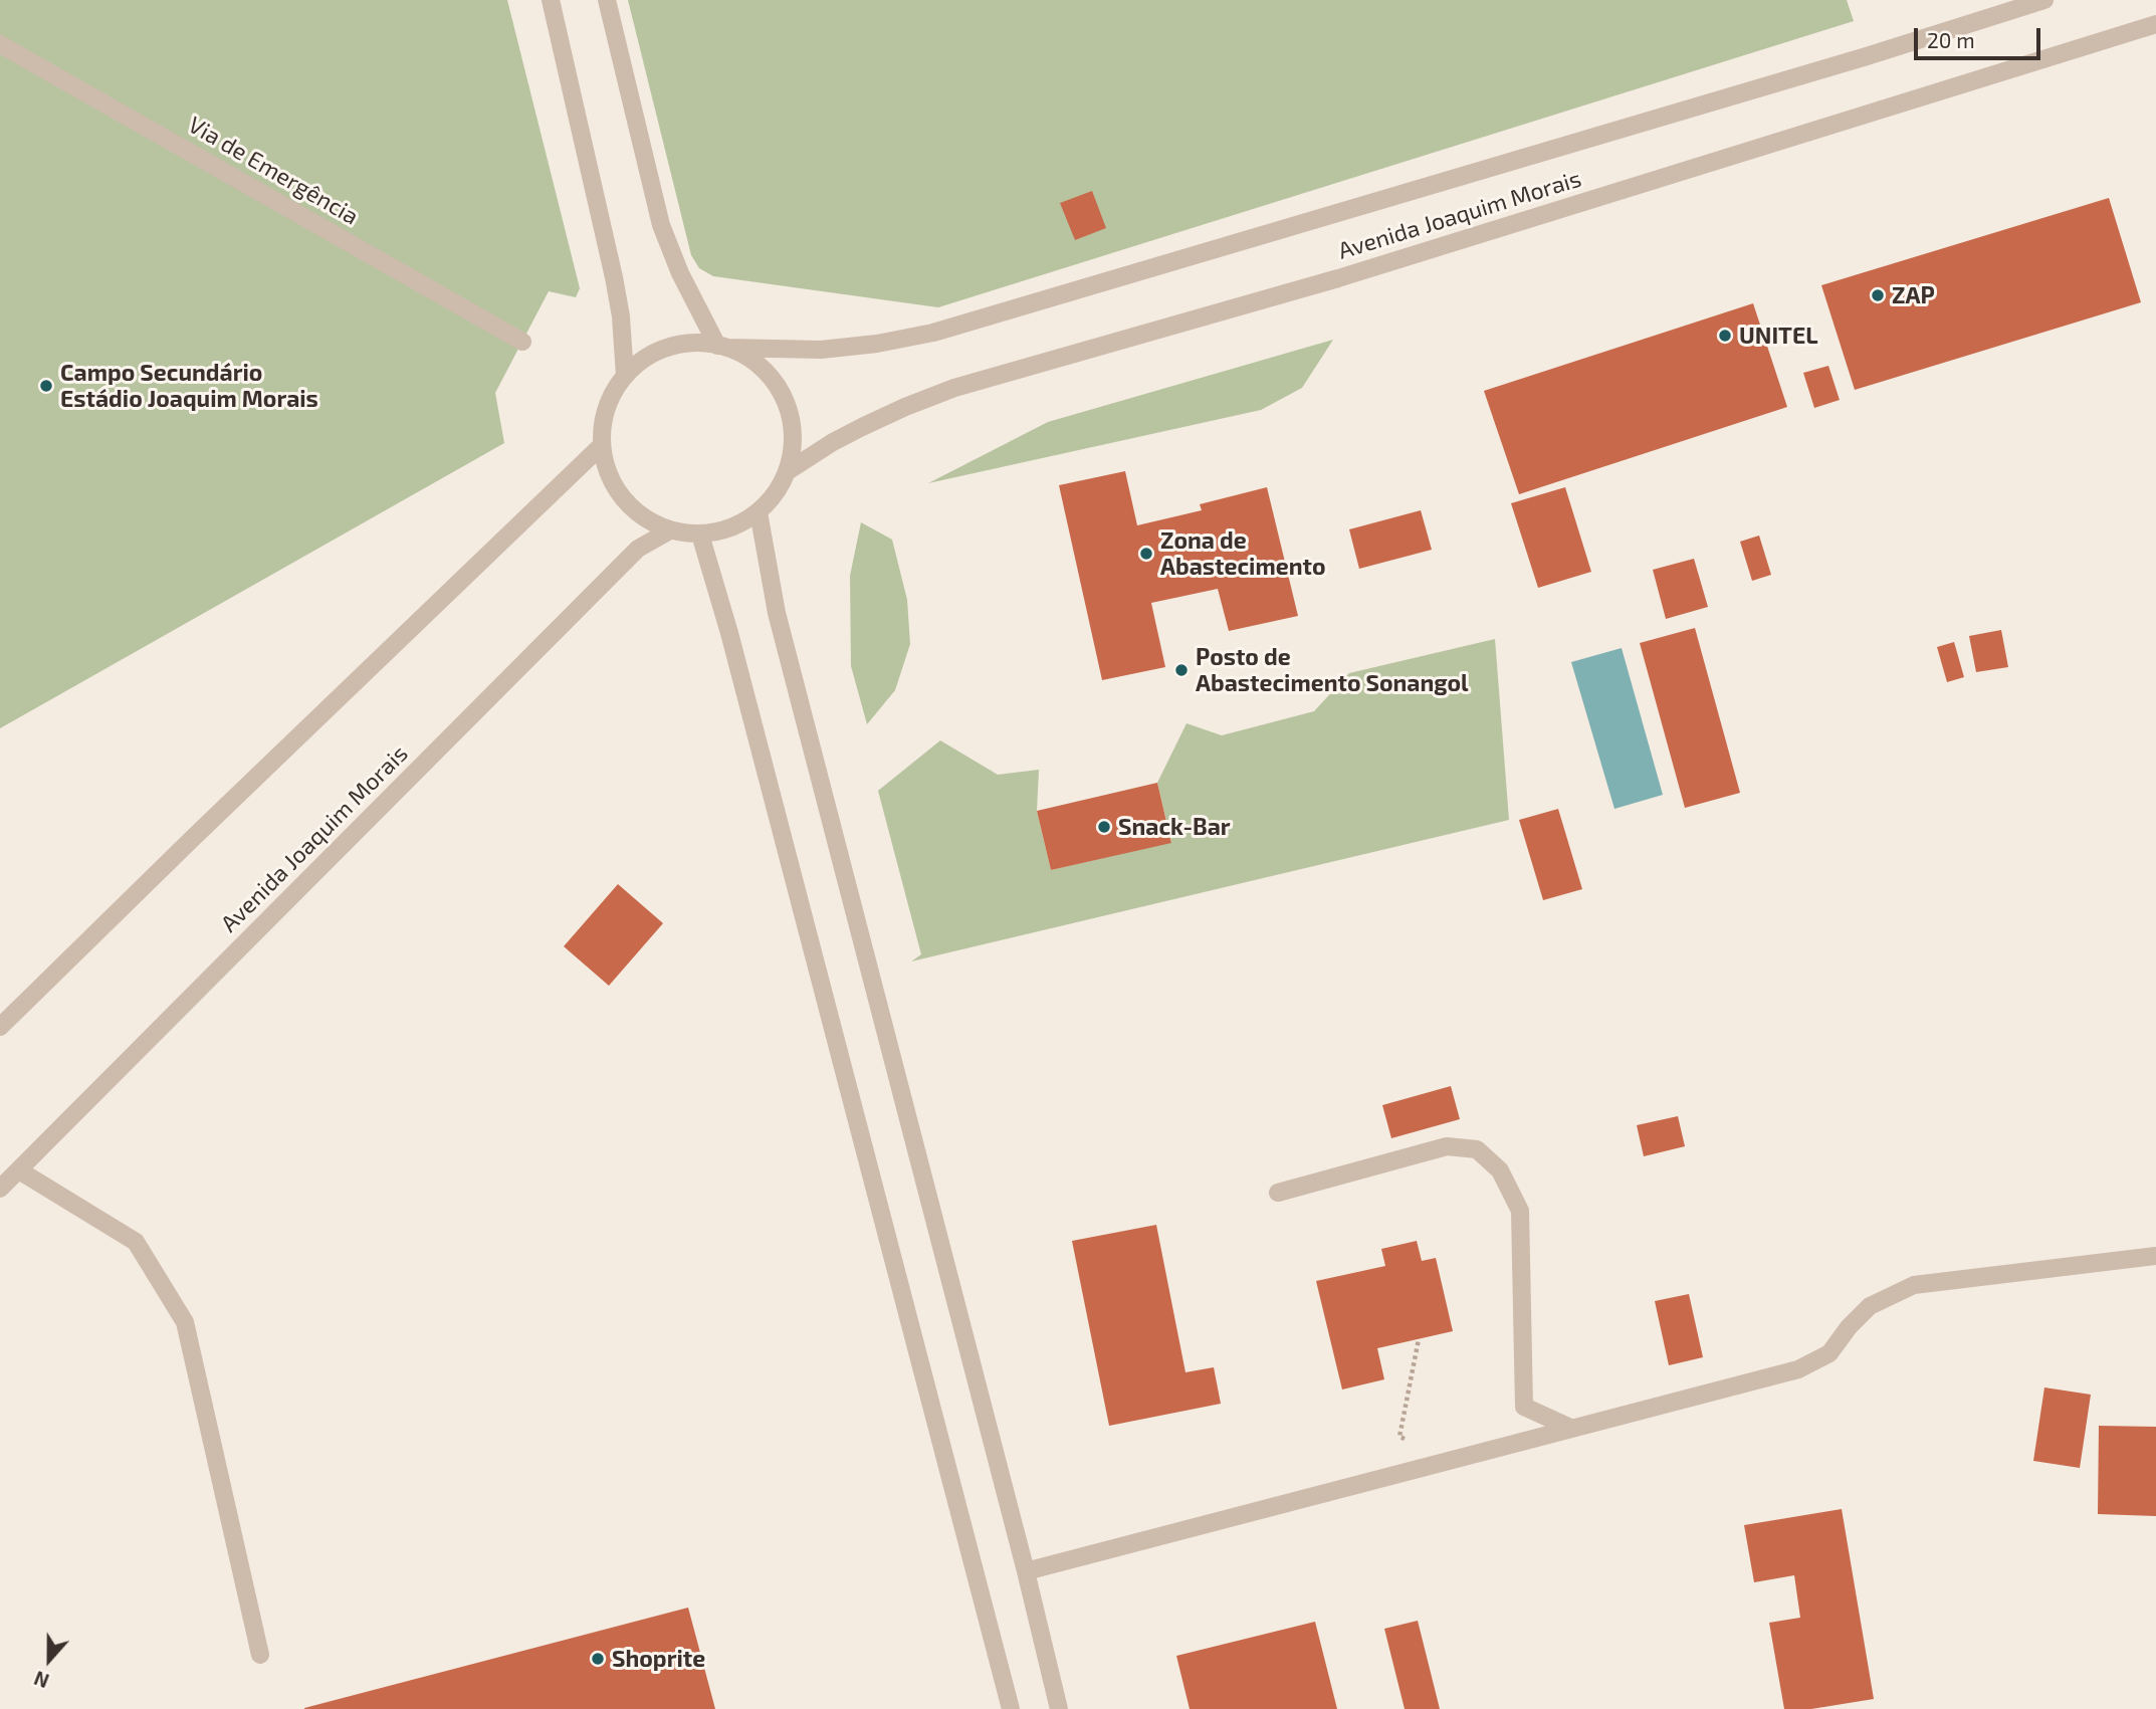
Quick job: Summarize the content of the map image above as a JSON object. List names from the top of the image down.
{
  "streets": {
    "street": ["Via de Emergência", "Avenida Joaquim Morais"]
  },
  "places": [
    "ZAP",
    "UNITEL",
    "Campo Secundário Estádio Joaquim Morais",
    "Zona de Abastecimento",
    "Posto de Abastecimento Sonangol",
    "Snack-Bar",
    "Shoprite"
  ],
  "scale_bar": "20 m",
  "north": "bottom"
}
